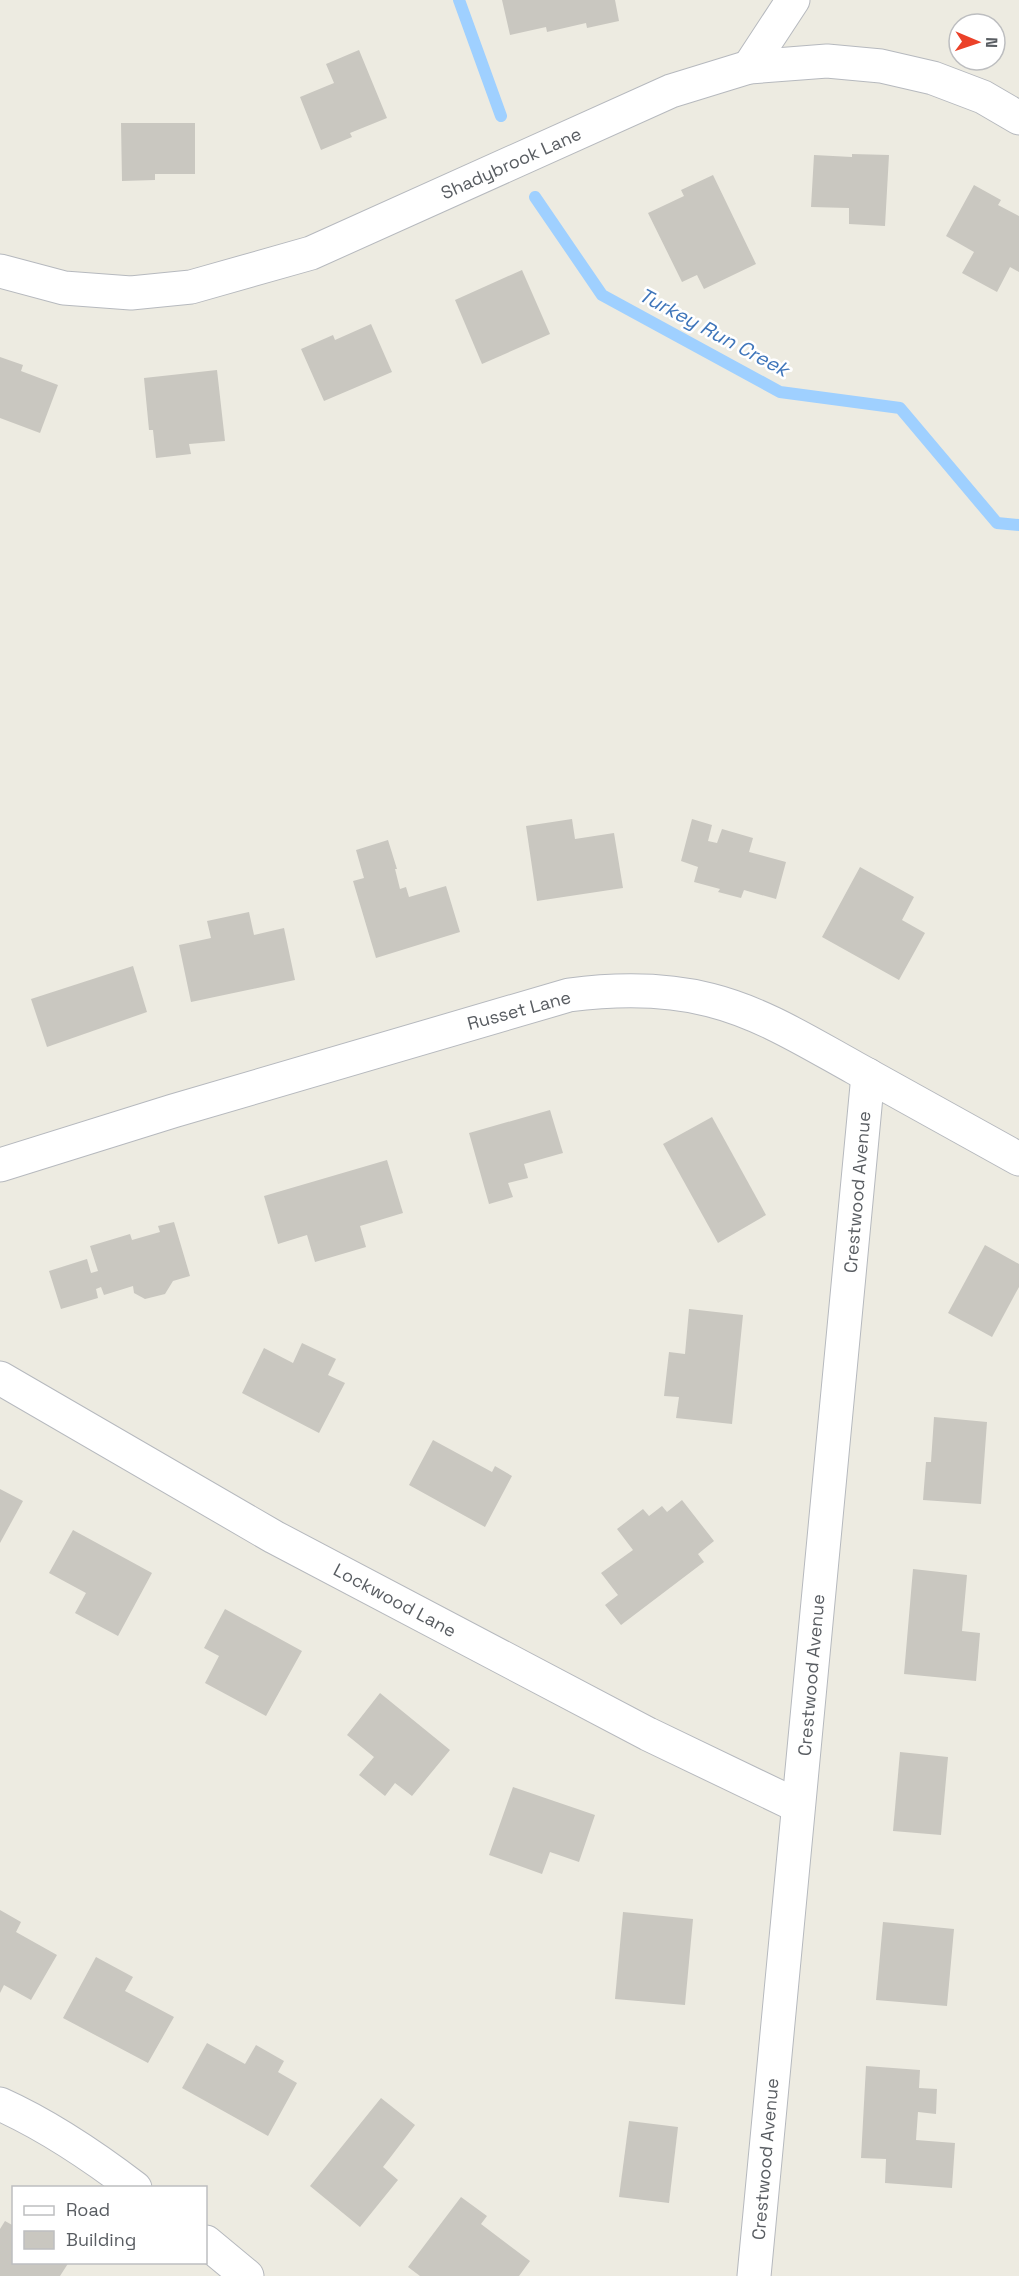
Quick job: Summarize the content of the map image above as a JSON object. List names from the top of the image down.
{
  "streets": {
    "street": [
      "Shadybrook Lane",
      "Russet Lane",
      "Crestwood Avenue",
      "Lockwood Lane"
    ]
  },
  "crossings": [
    ["Russet Lane", "Crestwood Avenue"],
    ["Crestwood Avenue", "Lockwood Lane"]
  ],
  "water": ["Turkey Run Creek"],
  "legend": ["Road", "Building"],
  "north": "right"
}
